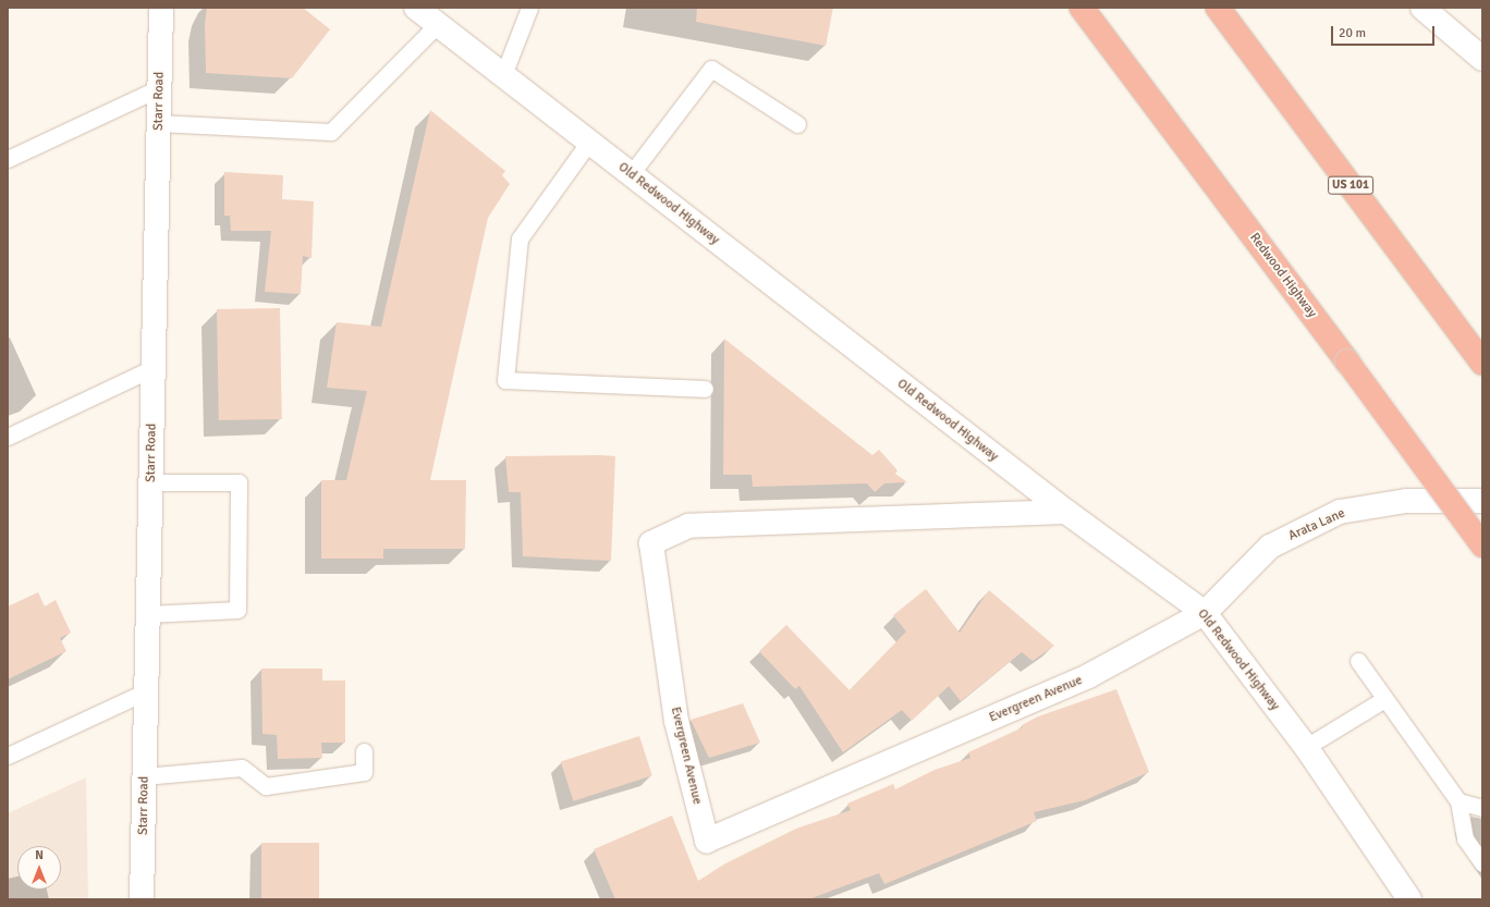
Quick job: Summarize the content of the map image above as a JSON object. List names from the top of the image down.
{
  "streets": {
    "highway": ["US 101", "Redwood Highway"],
    "street": [
      "Starr Road",
      "Old Redwood Highway",
      "Arata Lane",
      "Evergreen Avenue"
    ]
  },
  "crossings": [
    ["Old Redwood Highway", "Arata Lane"],
    ["Old Redwood Highway", "Evergreen Avenue"],
    ["Arata Lane", "Evergreen Avenue"]
  ],
  "scale_bar": "20 m",
  "north": "top"
}
